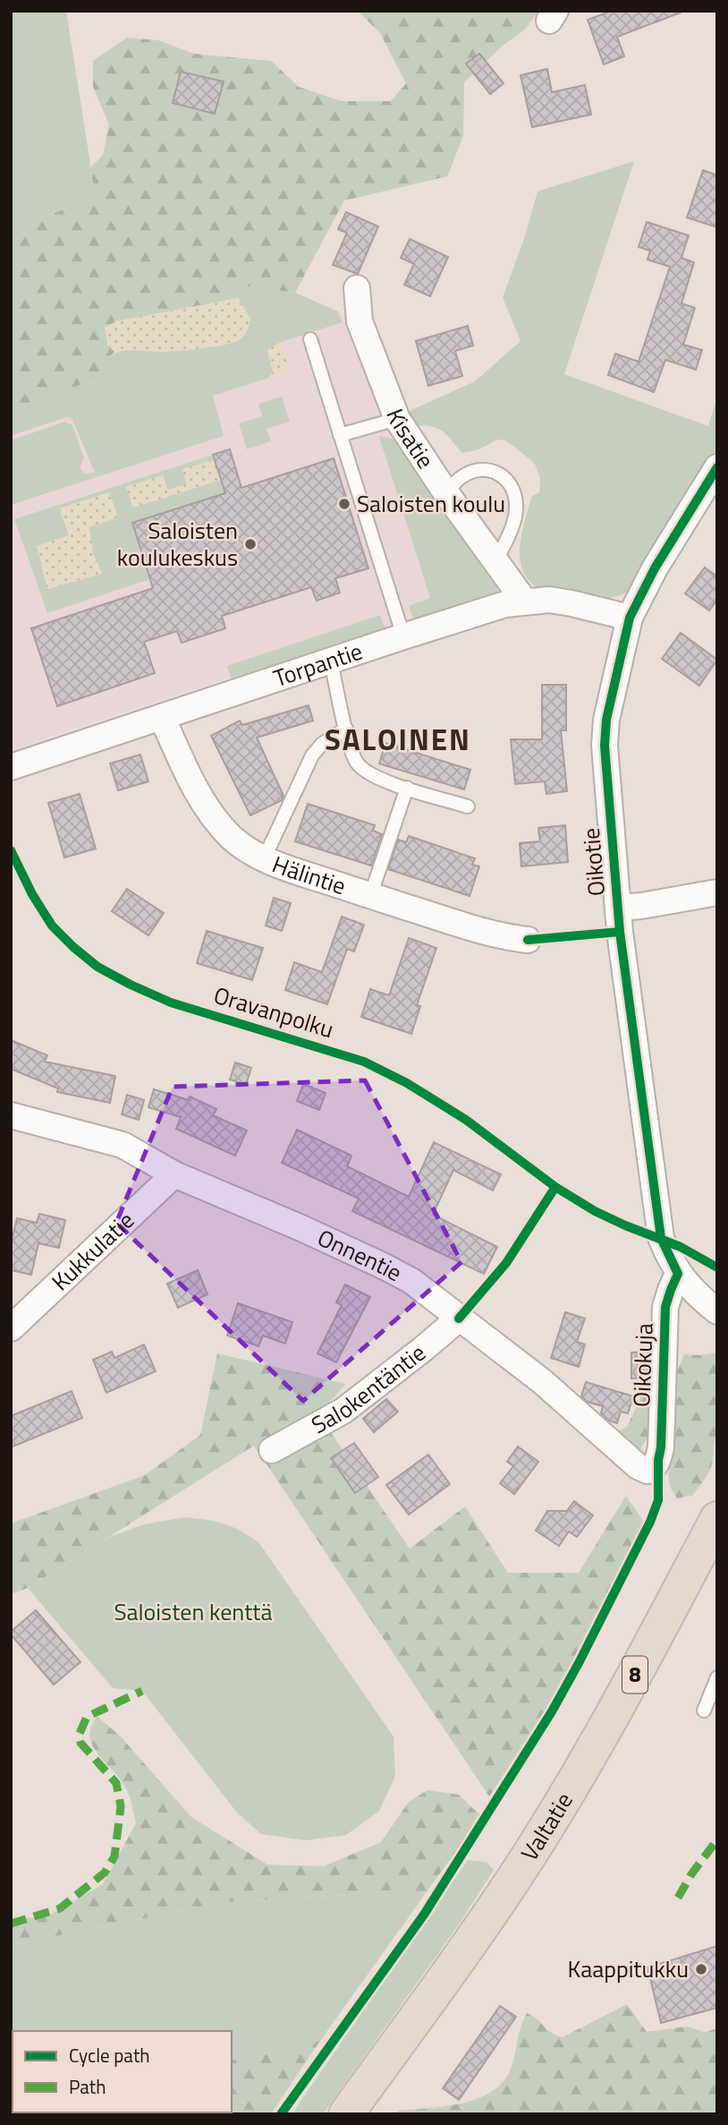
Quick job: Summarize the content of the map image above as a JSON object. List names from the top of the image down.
{
  "streets": {
    "highway": ["8", "Valtatie"],
    "street": [
      "Kisatie",
      "Torpantie",
      "Oikotie",
      "Hälintie",
      "Kukkulatie",
      "Onnentie",
      "Oikokuja",
      "Salokentäntie"
    ],
    "cycle path": ["Oravanpolku"]
  },
  "crossings": [
    ["Kisatie", "Torpantie"],
    ["Torpantie", "Oikotie"],
    ["Torpantie", "Hälintie"],
    ["Oikotie", "Oikokuja"],
    ["Kukkulatie", "Onnentie"],
    ["Onnentie", "Oikokuja"],
    ["Onnentie", "Salokentäntie"]
  ],
  "districts": ["SALOINEN"],
  "parks": ["Saloisten kenttä"],
  "places": ["Saloisten koulu", "Saloisten koulukeskus", "Kaappitukku"],
  "legend": ["Cycle path", "Path"]
}
